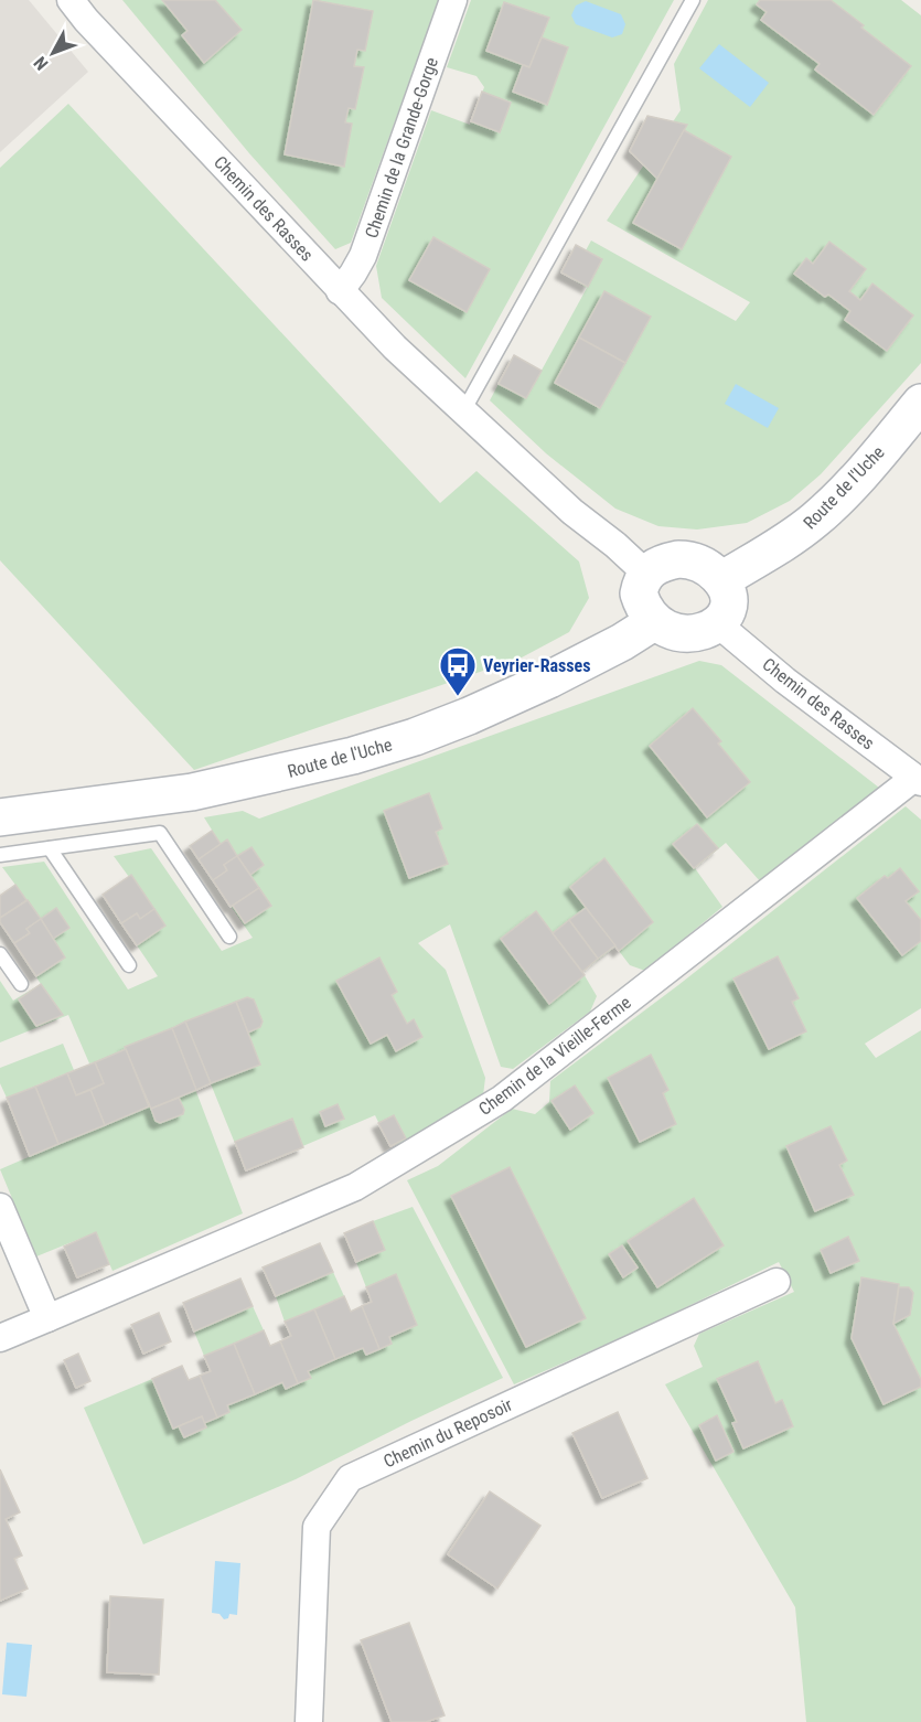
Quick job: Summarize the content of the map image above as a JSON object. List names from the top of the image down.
{
  "streets": {
    "street": [
      "Chemin de la Grande-Gorge",
      "Chemin des Rasses",
      "Route de l'Uche",
      "Chemin de la Vieille-Ferme",
      "Chemin du Reposoir"
    ]
  },
  "crossings": [
    ["Chemin de la Grande-Gorge", "Chemin des Rasses"],
    ["Chemin des Rasses", "Route de l'Uche"],
    ["Chemin des Rasses", "Chemin de la Vieille-Ferme"]
  ],
  "places": {
    "bus stop": ["Veyrier-Rasses"]
  },
  "north": "bottom left"
}
